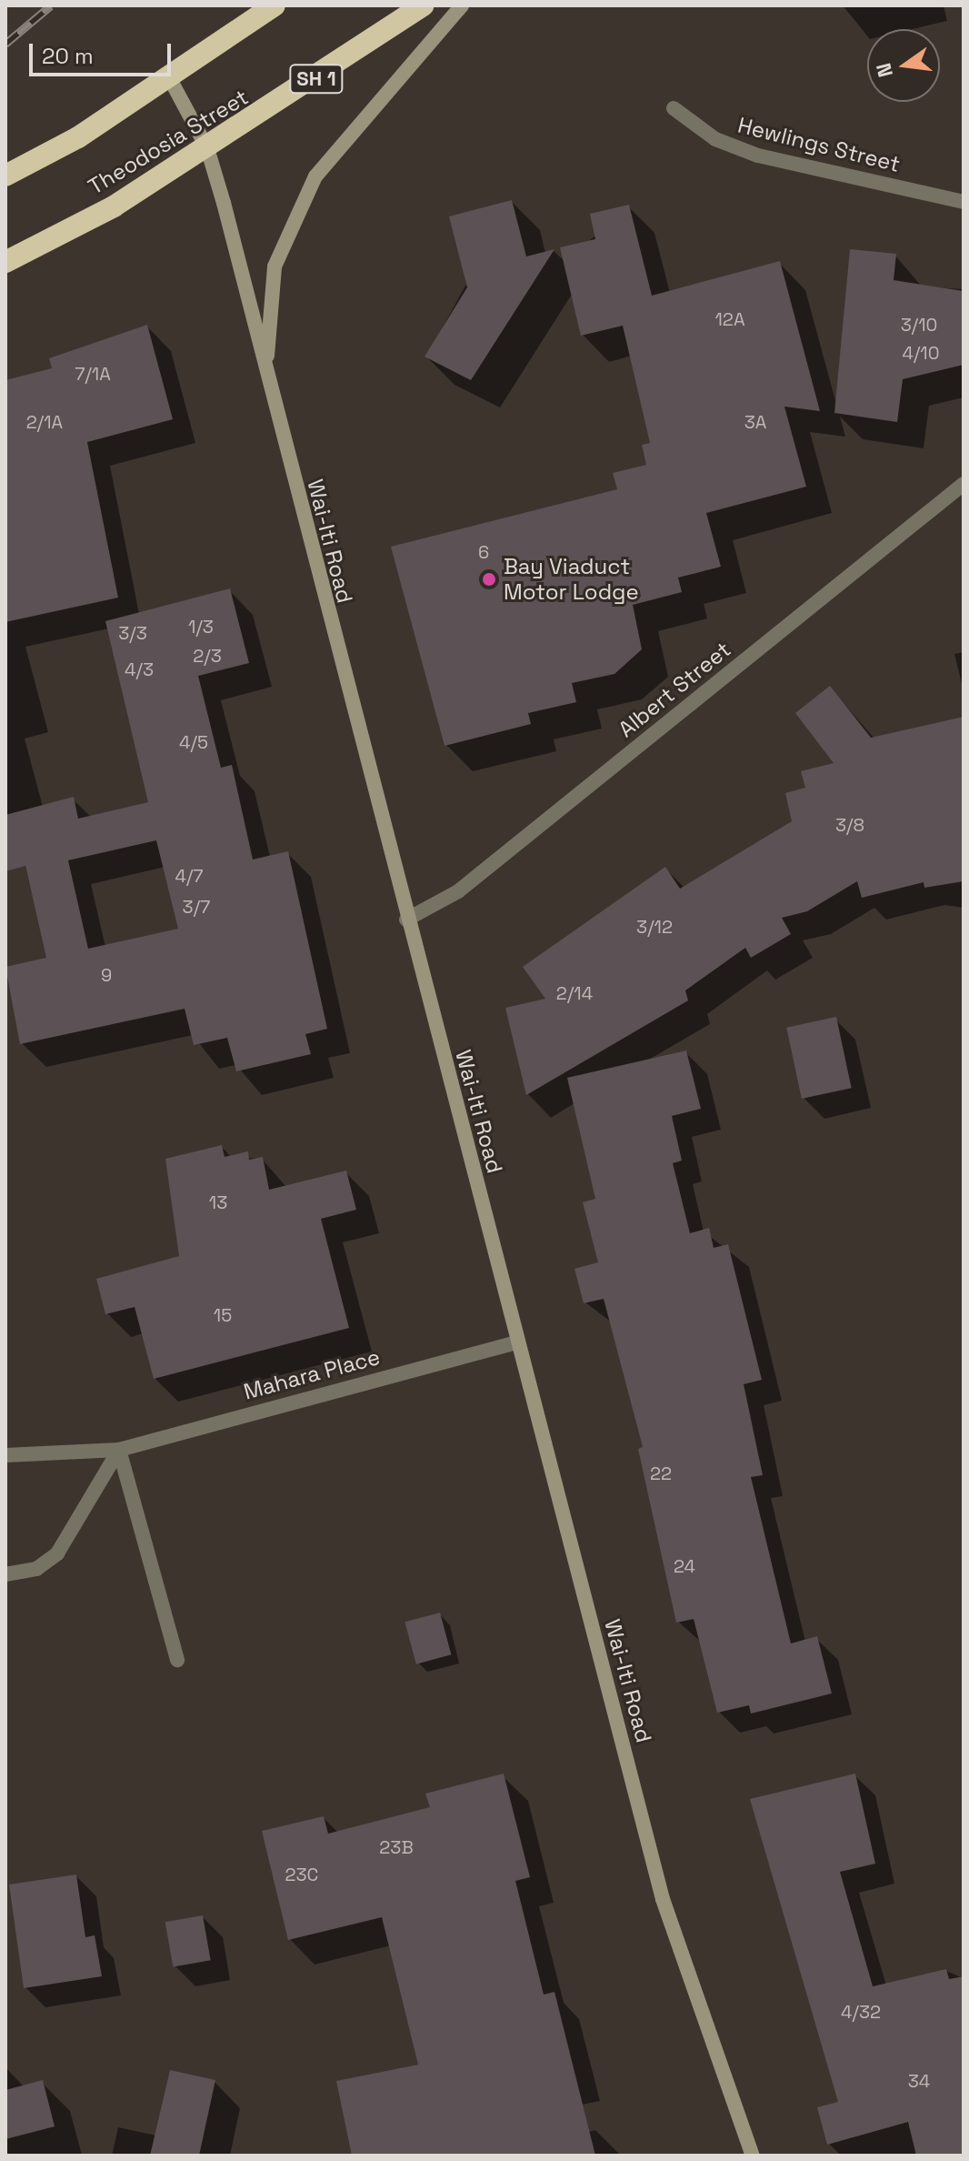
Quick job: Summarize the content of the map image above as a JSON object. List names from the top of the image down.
{
  "streets": {
    "highway": ["SH 1", "Theodosia Street"],
    "main road": ["Wai-Iti Road"],
    "street": ["Hewlings Street", "Albert Street", "Mahara Place"]
  },
  "crossings": [
    ["Theodosia Street", "Wai-Iti Road"],
    ["Wai-Iti Road", "Albert Street"],
    ["Wai-Iti Road", "Mahara Place"]
  ],
  "places": ["Bay Viaduct Motor Lodge"],
  "house_numbers": [
    "12A",
    "3/10",
    "4/10",
    "7/1A",
    "2/1A",
    "3A",
    "6",
    "1/3",
    "3/3",
    "2/3",
    "4/3",
    "4/5",
    "3/8",
    "4/7",
    "3/7",
    "3/12",
    "9",
    "2/14",
    "13",
    "15",
    "22",
    "24",
    "23B",
    "23C",
    "4/32",
    "34"
  ],
  "scale_bar": "20 m",
  "north": "left"
}
